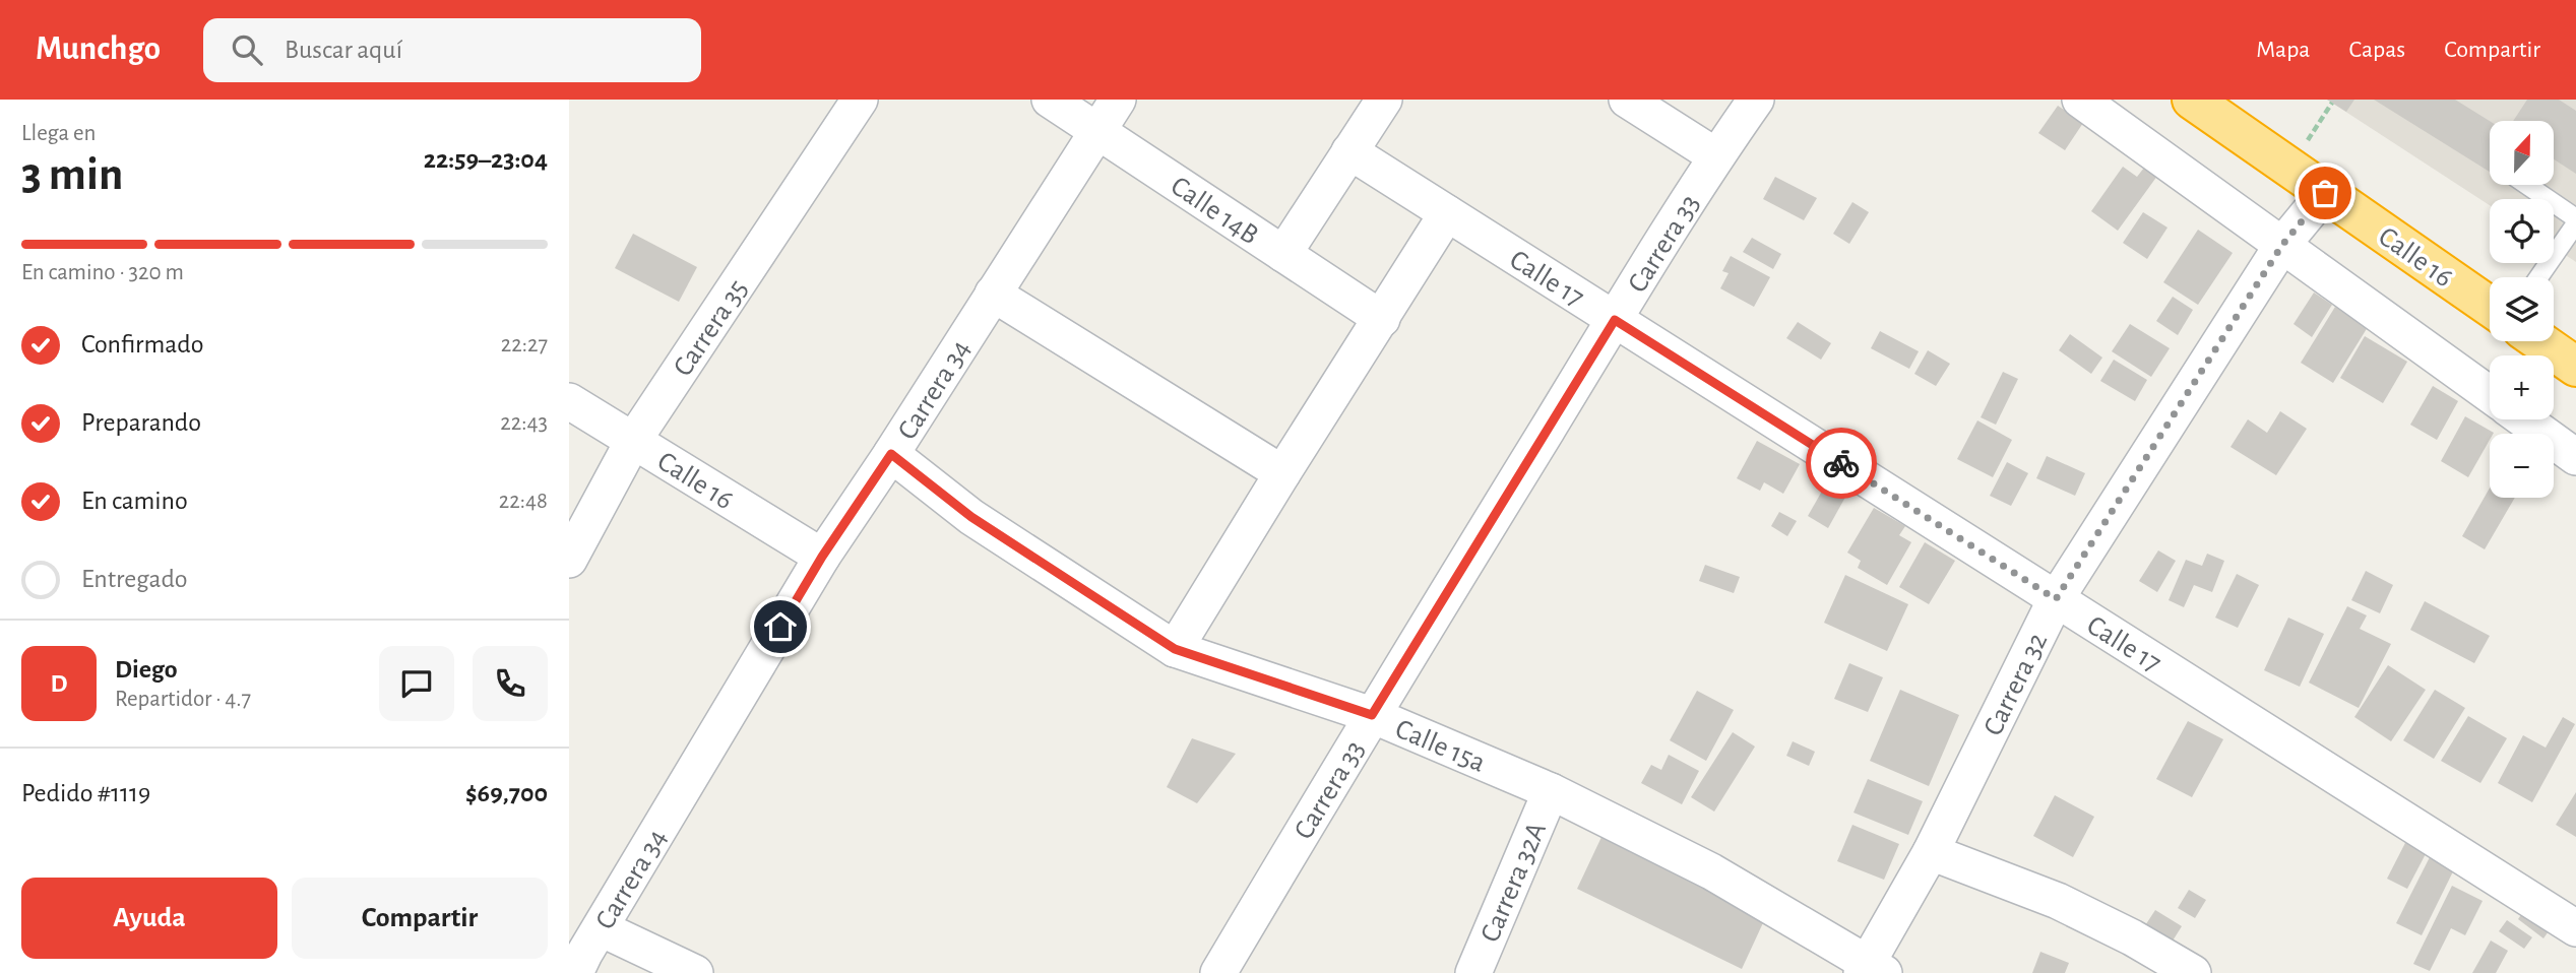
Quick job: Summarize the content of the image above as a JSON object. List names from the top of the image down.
{
  "streets": {
    "highway": ["Calle 16"],
    "street": [
      "Calle 14B",
      "Carrera 33",
      "Calle 17",
      "Carrera 35",
      "Carrera 34",
      "Carrera 32",
      "Calle 15a",
      "Carrera 32A"
    ]
  },
  "crossings": [
    ["Calle 14B", "Carrera 34"],
    ["Carrera 33", "Calle 17"],
    ["Carrera 33", "Calle 15a"],
    ["Calle 16", "Carrera 35"],
    ["Calle 16", "Carrera 34"],
    ["Calle 16", "Carrera 32"],
    ["Calle 17", "Carrera 32"],
    ["Carrera 34", "Calle 15a"],
    ["Carrera 32", "Calle 15a"],
    ["Calle 15a", "Carrera 32A"]
  ],
  "north": "top",
  "page": {
    "header": "Munchgo",
    "search": "Buscar aquí",
    "nav": ["Mapa", "Capas", "Compartir"],
    "heading": ["3 min", "Llega en", "22:59–23:04"],
    "panel": [
      "Diego",
      "Repartidor · 4.7",
      "Pedido #1119",
      "$69,700"
    ],
    "map_buttons": ["+", "−"],
    "bar": "En camino · 320 m",
    "list": [
      ["Confirmado", "22:27"],
      ["Preparando", "22:43"],
      ["En camino", "22:48"],
      "Entregado"
    ],
    "round": "D",
    "buttons": ["Ayuda", "Compartir"]
  }
}
